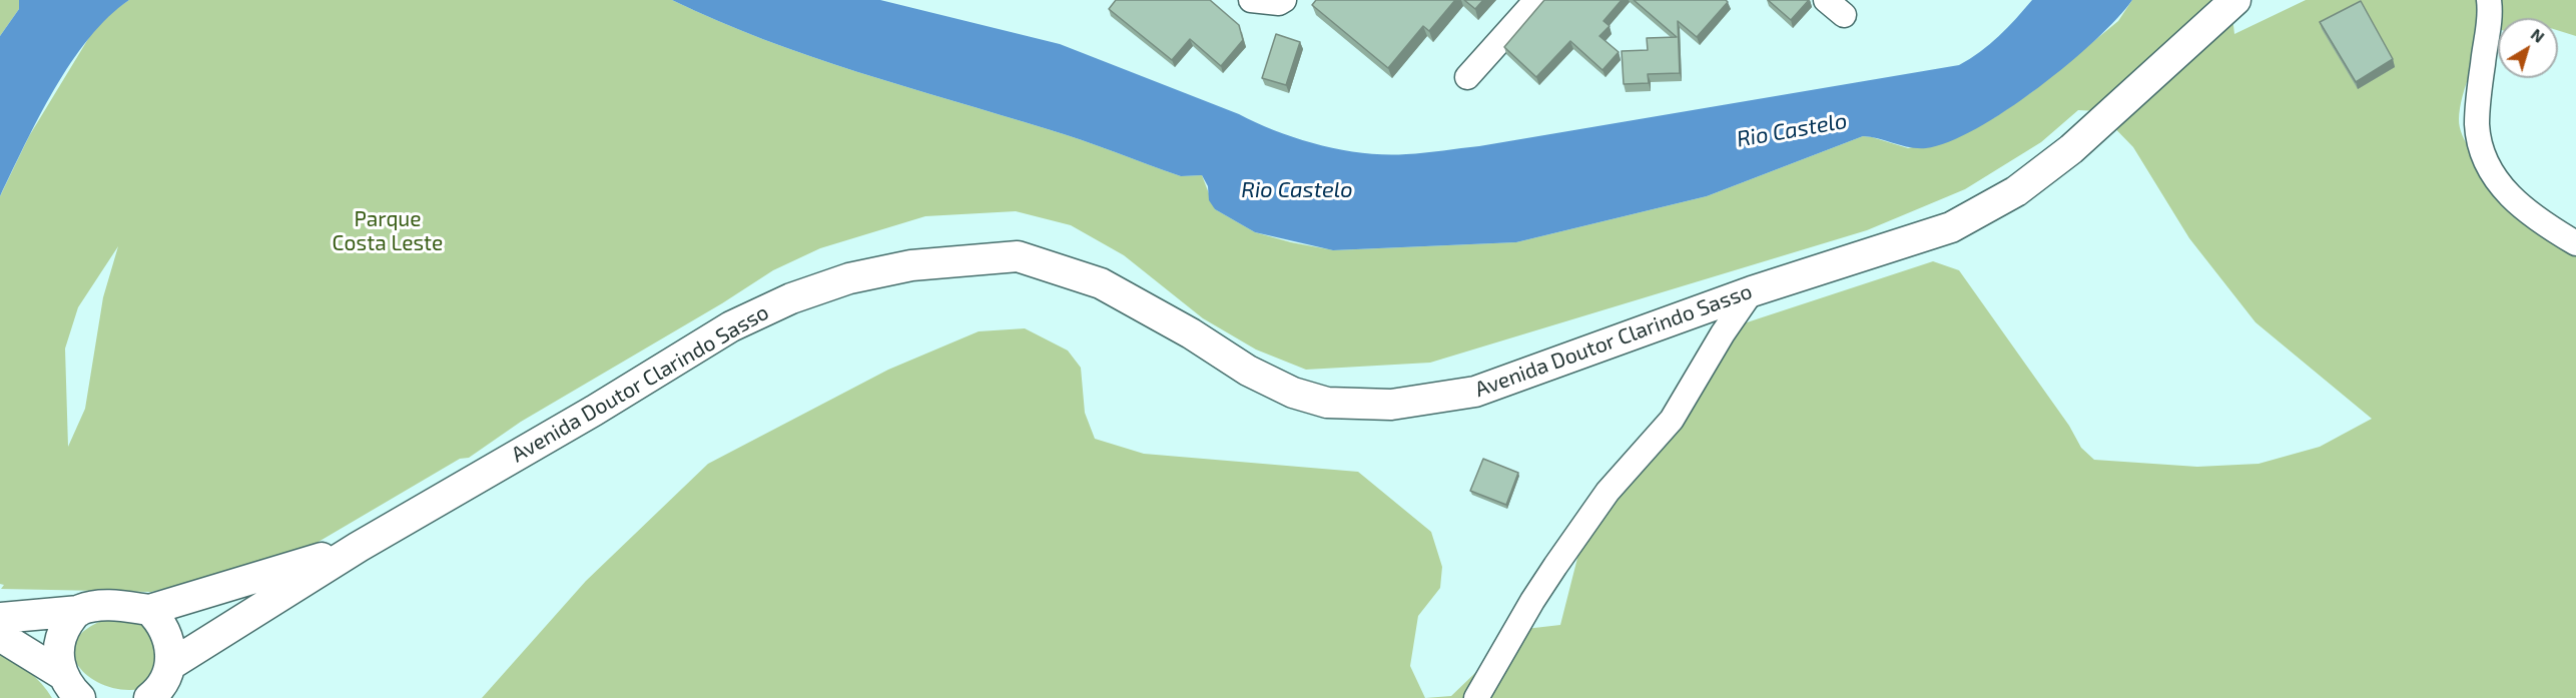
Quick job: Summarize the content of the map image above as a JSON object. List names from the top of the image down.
{
  "streets": {
    "main road": ["Avenida Doutor Clarindo Sasso"]
  },
  "water": ["Rio Castelo"],
  "parks": ["Parque Costa Leste"],
  "north": "top right"
}
